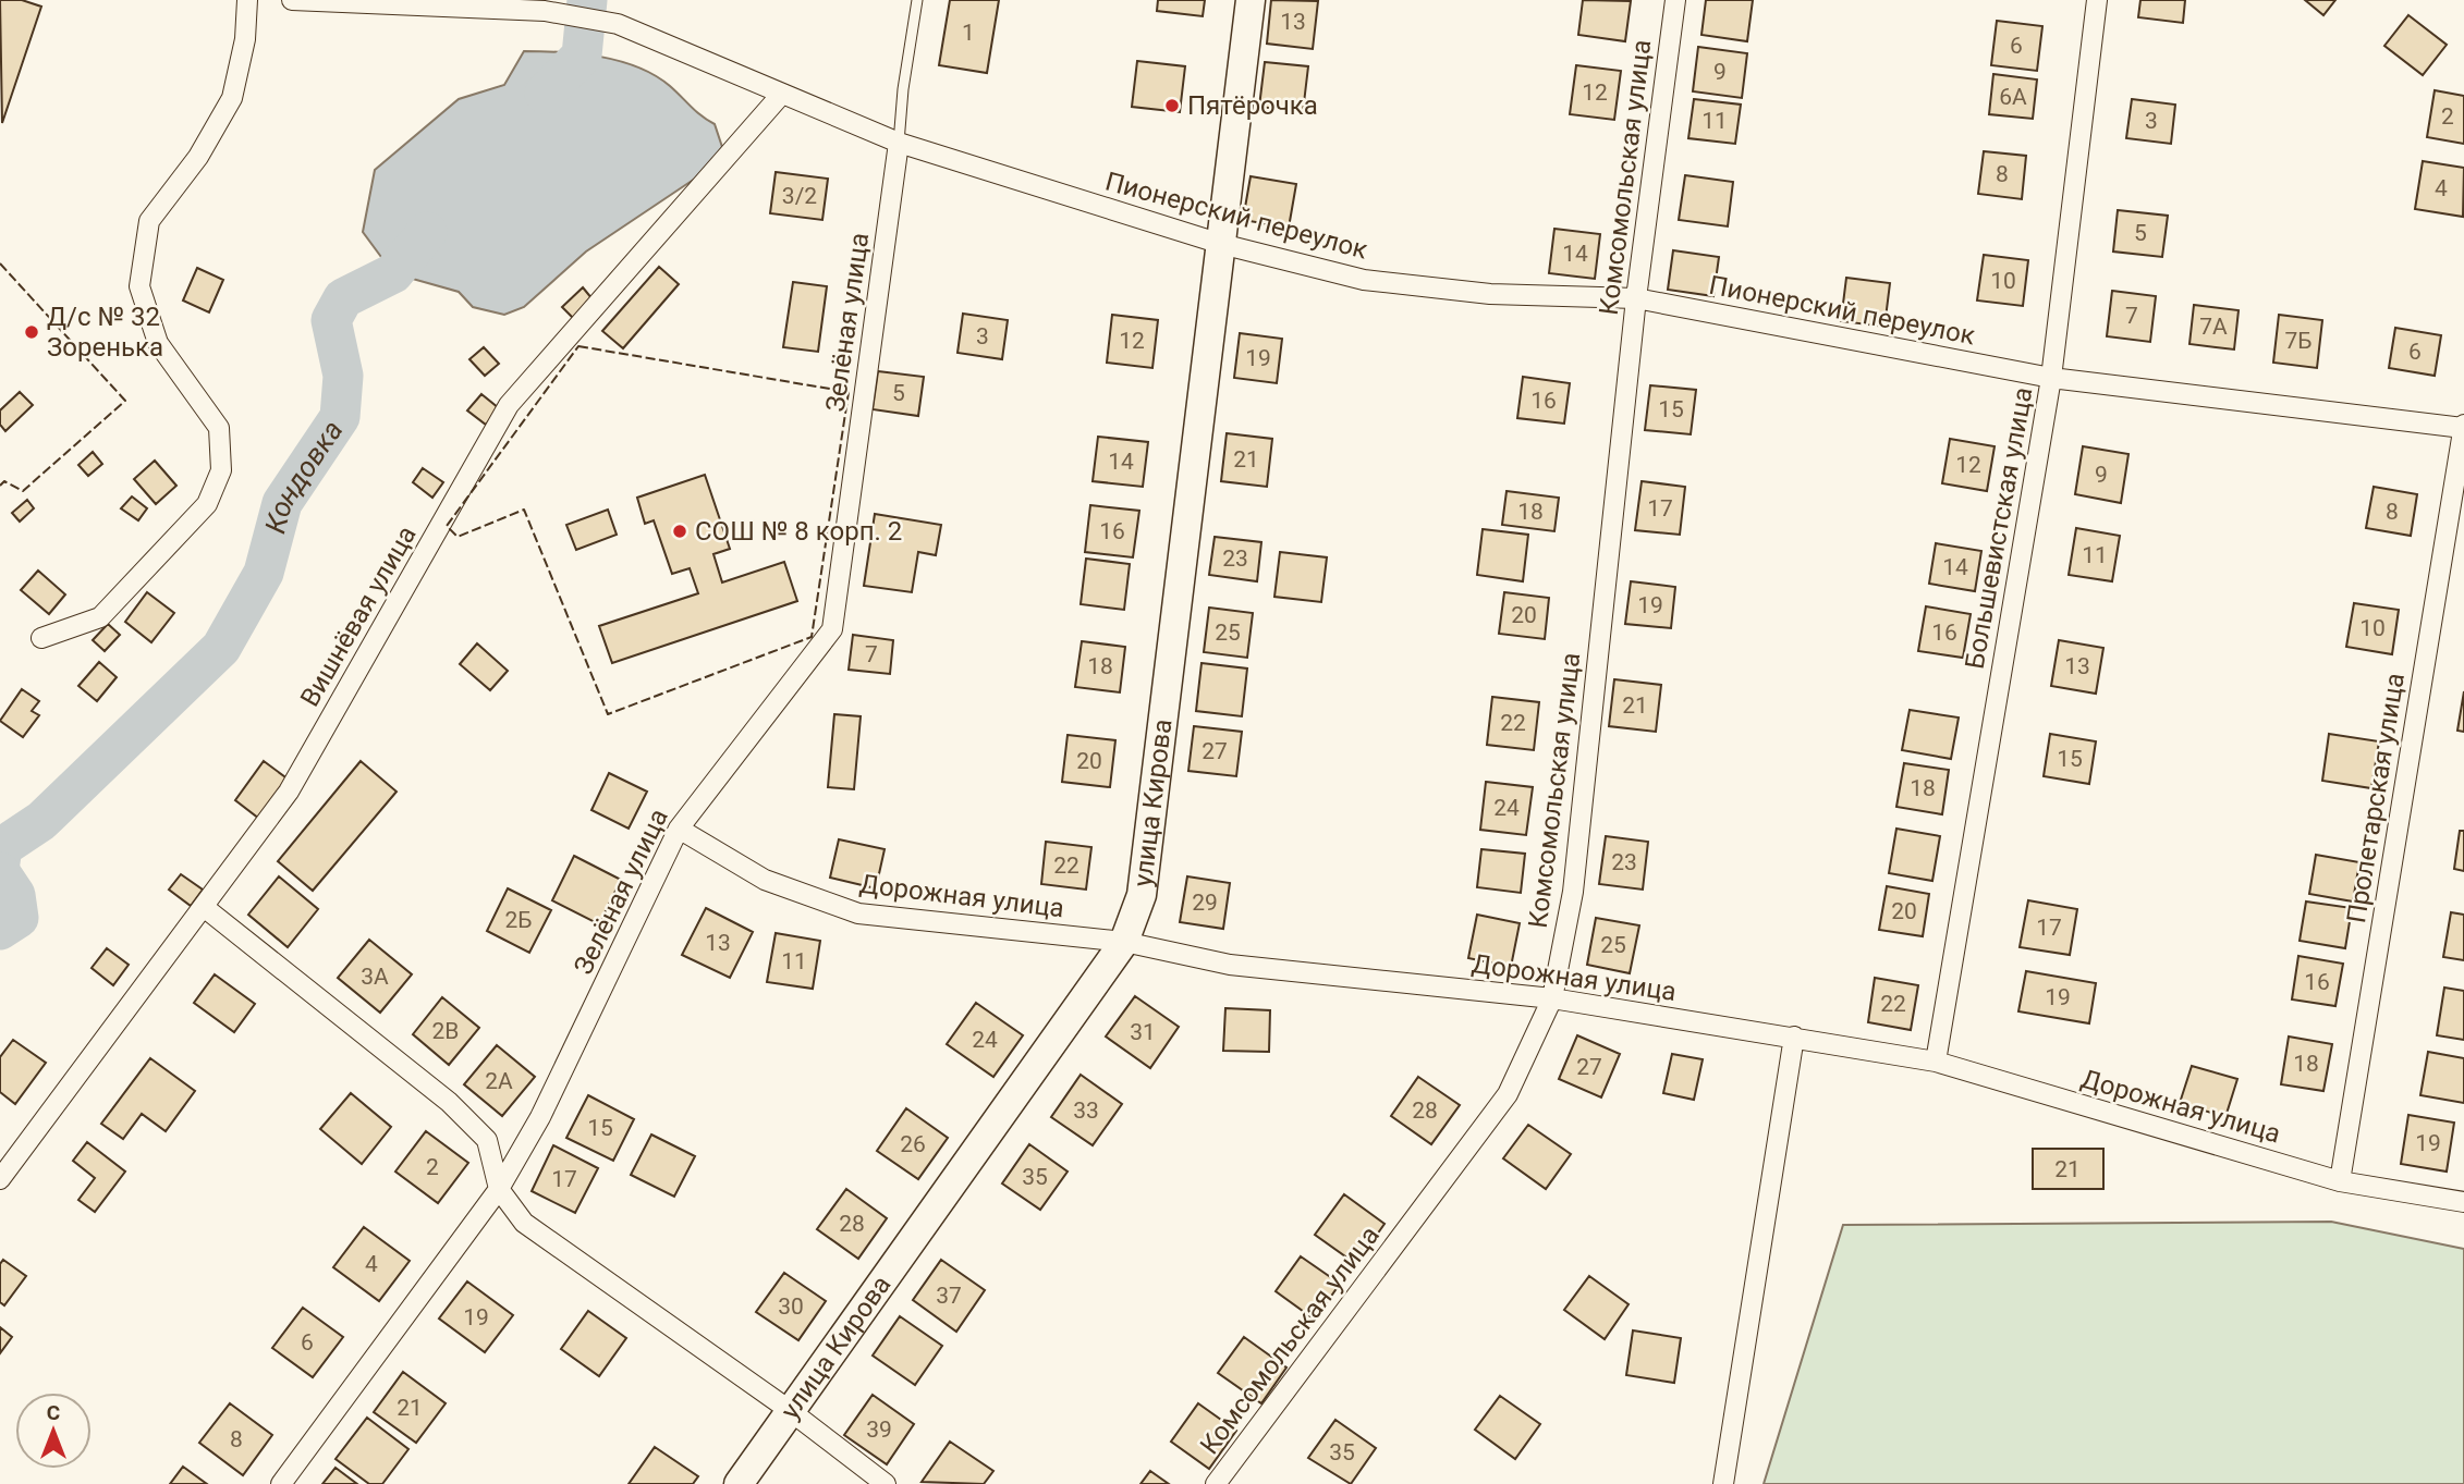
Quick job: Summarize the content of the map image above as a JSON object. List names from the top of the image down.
{
  "streets": {
    "street": [
      "Комсомольская улица",
      "Пионерский переулок",
      "Зелёная улица",
      "Большевистская улица",
      "Вишнёвая улица",
      "Пролетарская улица",
      "улица Кирова",
      "Дорожная улица"
    ]
  },
  "crossings": [
    ["Комсомольская улица", "Пионерский переулок"],
    ["Комсомольская улица", "Дорожная улица"],
    ["Пионерский переулок", "Зелёная улица"],
    ["Пионерский переулок", "Большевистская улица"],
    ["Пионерский переулок", "Вишнёвая улица"],
    ["Пионерский переулок", "Пролетарская улица"],
    ["Пионерский переулок", "улица Кирова"],
    ["Зелёная улица", "Дорожная улица"],
    ["Большевистская улица", "Дорожная улица"],
    ["Пролетарская улица", "Дорожная улица"],
    ["улица Кирова", "Дорожная улица"]
  ],
  "water": ["Кондовка"],
  "places": ["Пятёрочка", "Д/с № 32 Зоренька", "СОШ № 8 корп. 2"],
  "house_numbers": [
    "13",
    "1",
    "6",
    "9",
    "12",
    "6А",
    "2",
    "11",
    "3",
    "8",
    "4",
    "3/2",
    "5",
    "14",
    "10",
    "7",
    "7А",
    "3",
    "12",
    "7Б",
    "6",
    "19",
    "5",
    "16",
    "15",
    "21",
    "14",
    "12",
    "9",
    "17",
    "18",
    "8",
    "16",
    "11",
    "23",
    "14",
    "19",
    "20",
    "10",
    "25",
    "16",
    "7",
    "18",
    "13",
    "21",
    "22",
    "27",
    "15",
    "20",
    "18",
    "24",
    "23",
    "22",
    "29",
    "20",
    "2Б",
    "17",
    "13",
    "25",
    "11",
    "3А",
    "16",
    "19",
    "22",
    "2В",
    "31",
    "24",
    "18",
    "27",
    "2А",
    "33",
    "28",
    "15",
    "19",
    "26",
    "2",
    "21",
    "35",
    "17",
    "28",
    "4",
    "37",
    "30",
    "19",
    "6",
    "21",
    "39",
    "8",
    "35"
  ],
  "north": "top"
}
